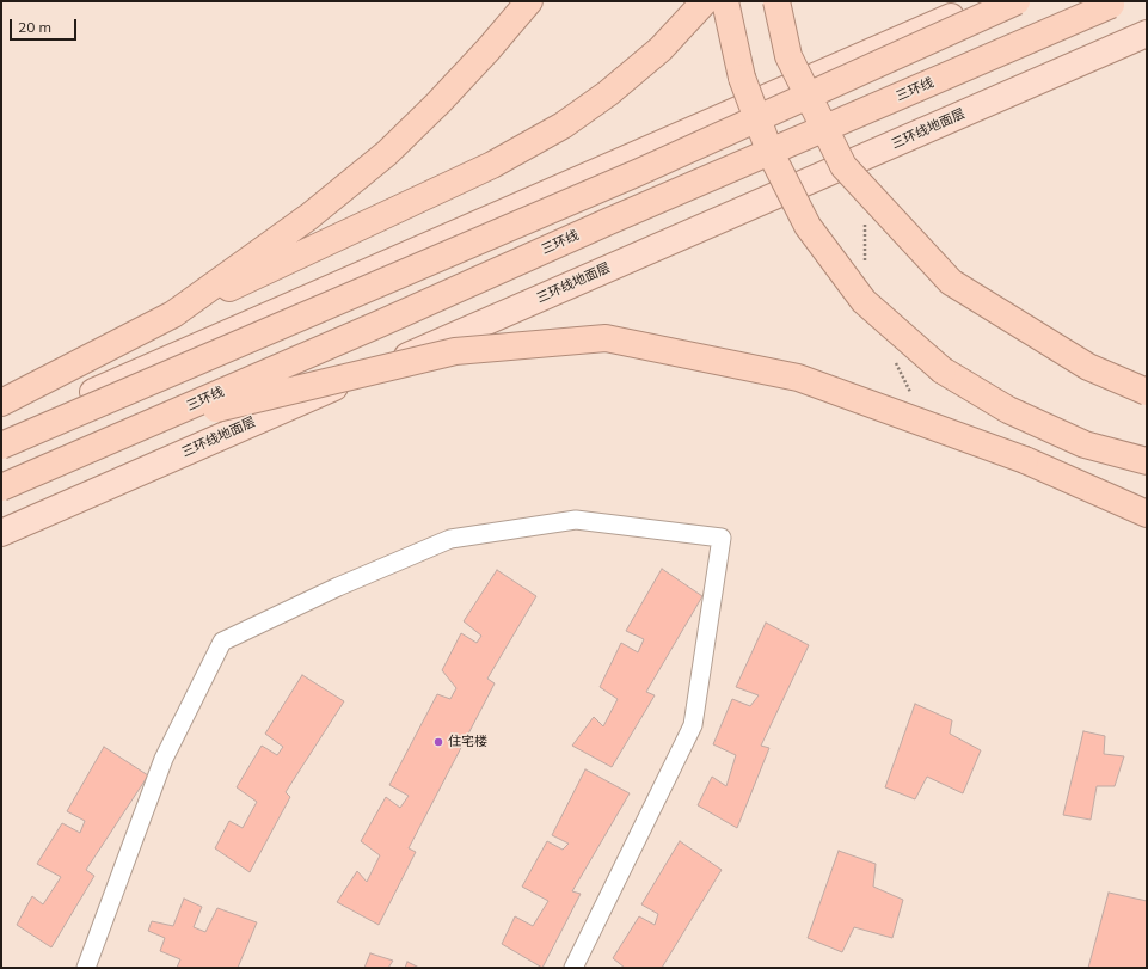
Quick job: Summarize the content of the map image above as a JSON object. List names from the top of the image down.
{
  "streets": {
    "highway": ["三环线"],
    "main road": ["三环线地面层"]
  },
  "places": ["住宅楼"],
  "scale_bar": "20 m"
}
